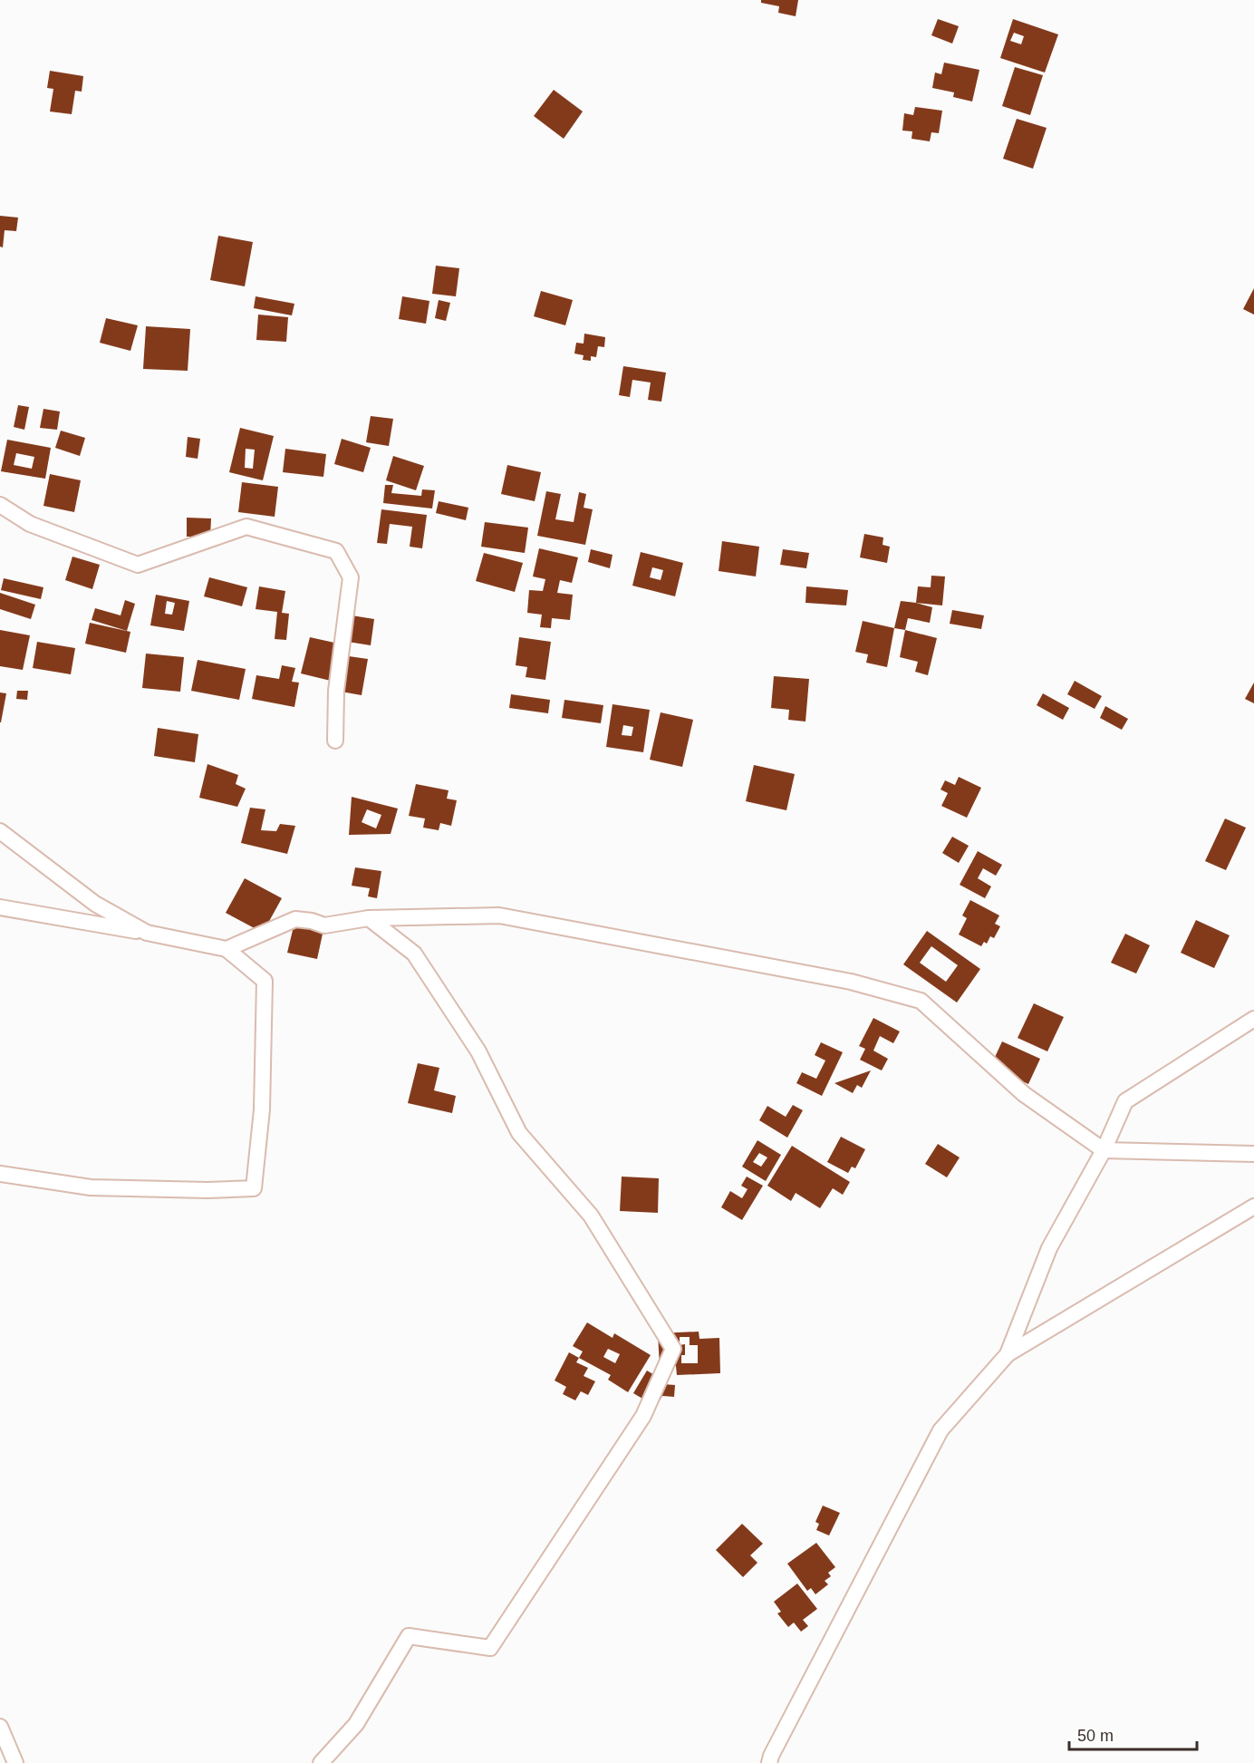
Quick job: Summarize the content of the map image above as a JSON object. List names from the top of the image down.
{
  "scale_bar": "50 m"
}
